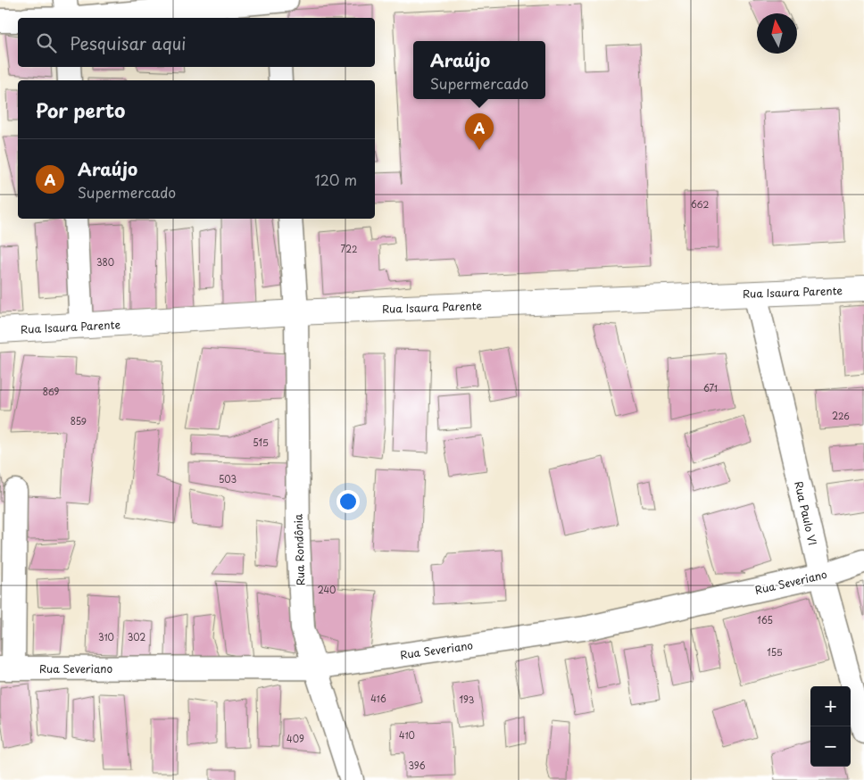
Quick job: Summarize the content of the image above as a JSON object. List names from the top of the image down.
{
  "streets": {
    "street": [
      "Rua Isaura Parente",
      "Rua Paulo VI",
      "Rua Rondônia",
      "Rua Severiano"
    ]
  },
  "crossings": [
    ["Rua Isaura Parente", "Rua Paulo VI"],
    ["Rua Isaura Parente", "Rua Rondônia"],
    ["Rua Paulo VI", "Rua Severiano"],
    ["Rua Rondônia", "Rua Severiano"]
  ],
  "house_numbers": [
    "662",
    "722",
    "380",
    "671",
    "869",
    "226",
    "859",
    "515",
    "503",
    "240",
    "165",
    "310",
    "302",
    "155",
    "416",
    "193",
    "410",
    "409",
    "396"
  ],
  "north": "top",
  "page": {
    "search": "Pesquisar aqui",
    "popup": ["Araújo", "Supermercado"],
    "heading": "Por perto",
    "pins": "A",
    "list": [
      {
        "mark": "A",
        "name": "Araújo",
        "note": "Supermercado",
        "value": "120 m"
      }
    ],
    "map_buttons": ["+", "−"]
  }
}
